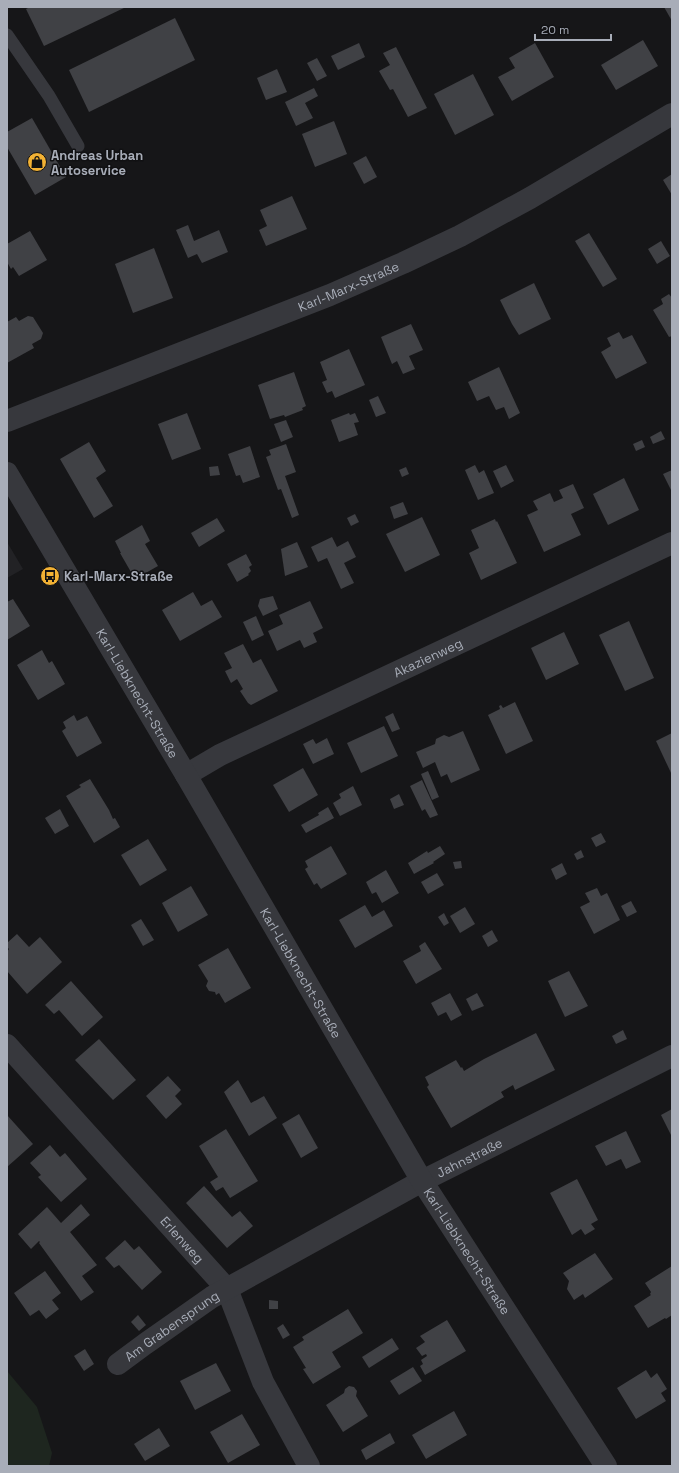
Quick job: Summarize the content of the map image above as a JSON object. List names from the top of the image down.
{
  "streets": {
    "street": [
      "Karl-Marx-Straße",
      "Akazienweg",
      "Karl-Liebknecht-Straße",
      "Jahnstraße",
      "Erlenweg",
      "Am Grabensprung"
    ]
  },
  "crossings": [
    ["Akazienweg", "Karl-Liebknecht-Straße"],
    ["Karl-Liebknecht-Straße", "Jahnstraße"],
    ["Jahnstraße", "Erlenweg"],
    ["Jahnstraße", "Am Grabensprung"],
    ["Erlenweg", "Am Grabensprung"]
  ],
  "places": {
    "shop": ["Andreas Urban Autoservice"],
    "bus stop": ["Karl-Marx-Straße"]
  },
  "scale_bar": "20 m"
}
